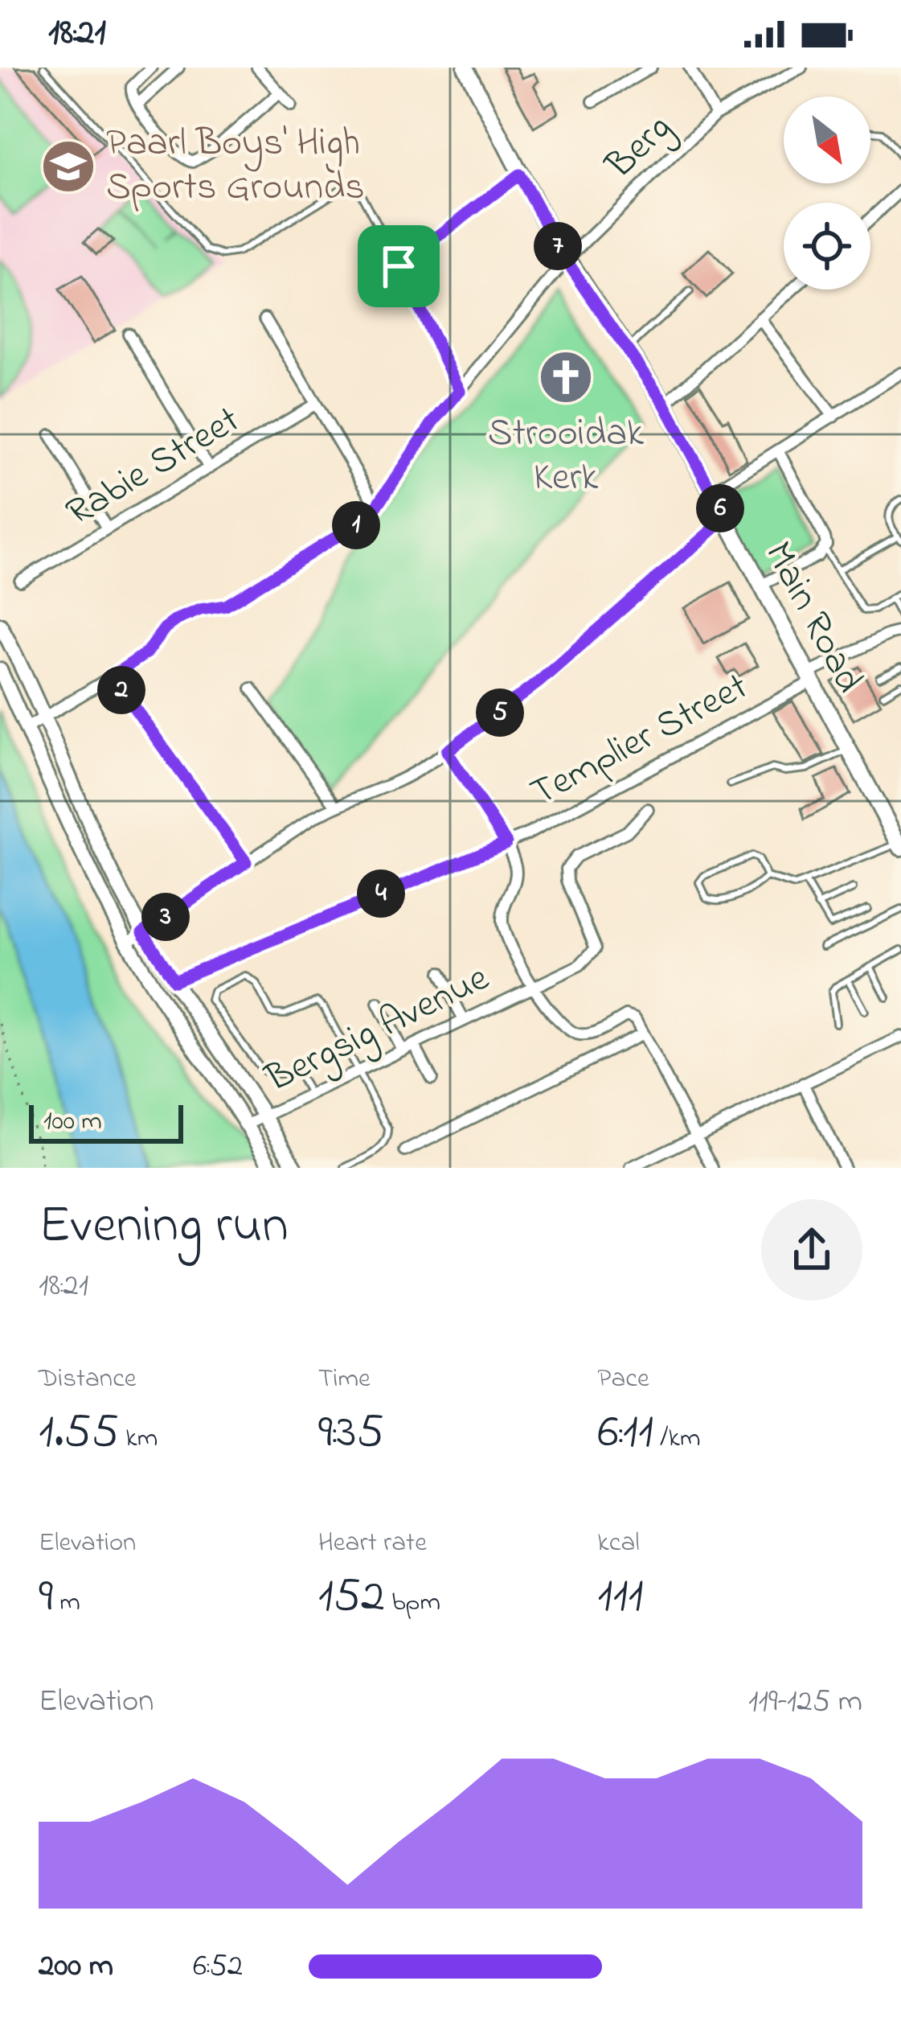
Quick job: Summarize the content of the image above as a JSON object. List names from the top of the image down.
{
  "streets": {
    "main road": ["Main Road"],
    "street": [
      "Berg",
      "Rabie Street",
      "Templier Street",
      "Bergsig Avenue"
    ]
  },
  "crossings": [
    ["Berg", "Main Road"],
    ["Main Road", "Templier Street"]
  ],
  "places": {
    "school or university": ["Paarl Boys' High Sports Grounds"],
    "church": ["Strooidak Kerk"]
  },
  "scale_bar": "100 m",
  "north": "bottom right",
  "page": {
    "status": "18:21",
    "pins": [
      "7",
      "6",
      "1",
      "2",
      "5",
      "4",
      "3"
    ],
    "scale": "100 m",
    "heading": ["Evening run", "18:21"],
    "stats": [
      ["Distance", "1.55 km"],
      ["Time", "9:35"],
      ["Pace", "6:11 /km"],
      ["Elevation", "9 m"],
      ["Heart rate", "152 bpm"],
      ["kcal", "111"]
    ],
    "chart": ["Elevation", "119–125 m"],
    "list": [
      {
        "name": "200 m",
        "note": "6:52"
      }
    ]
  }
}
